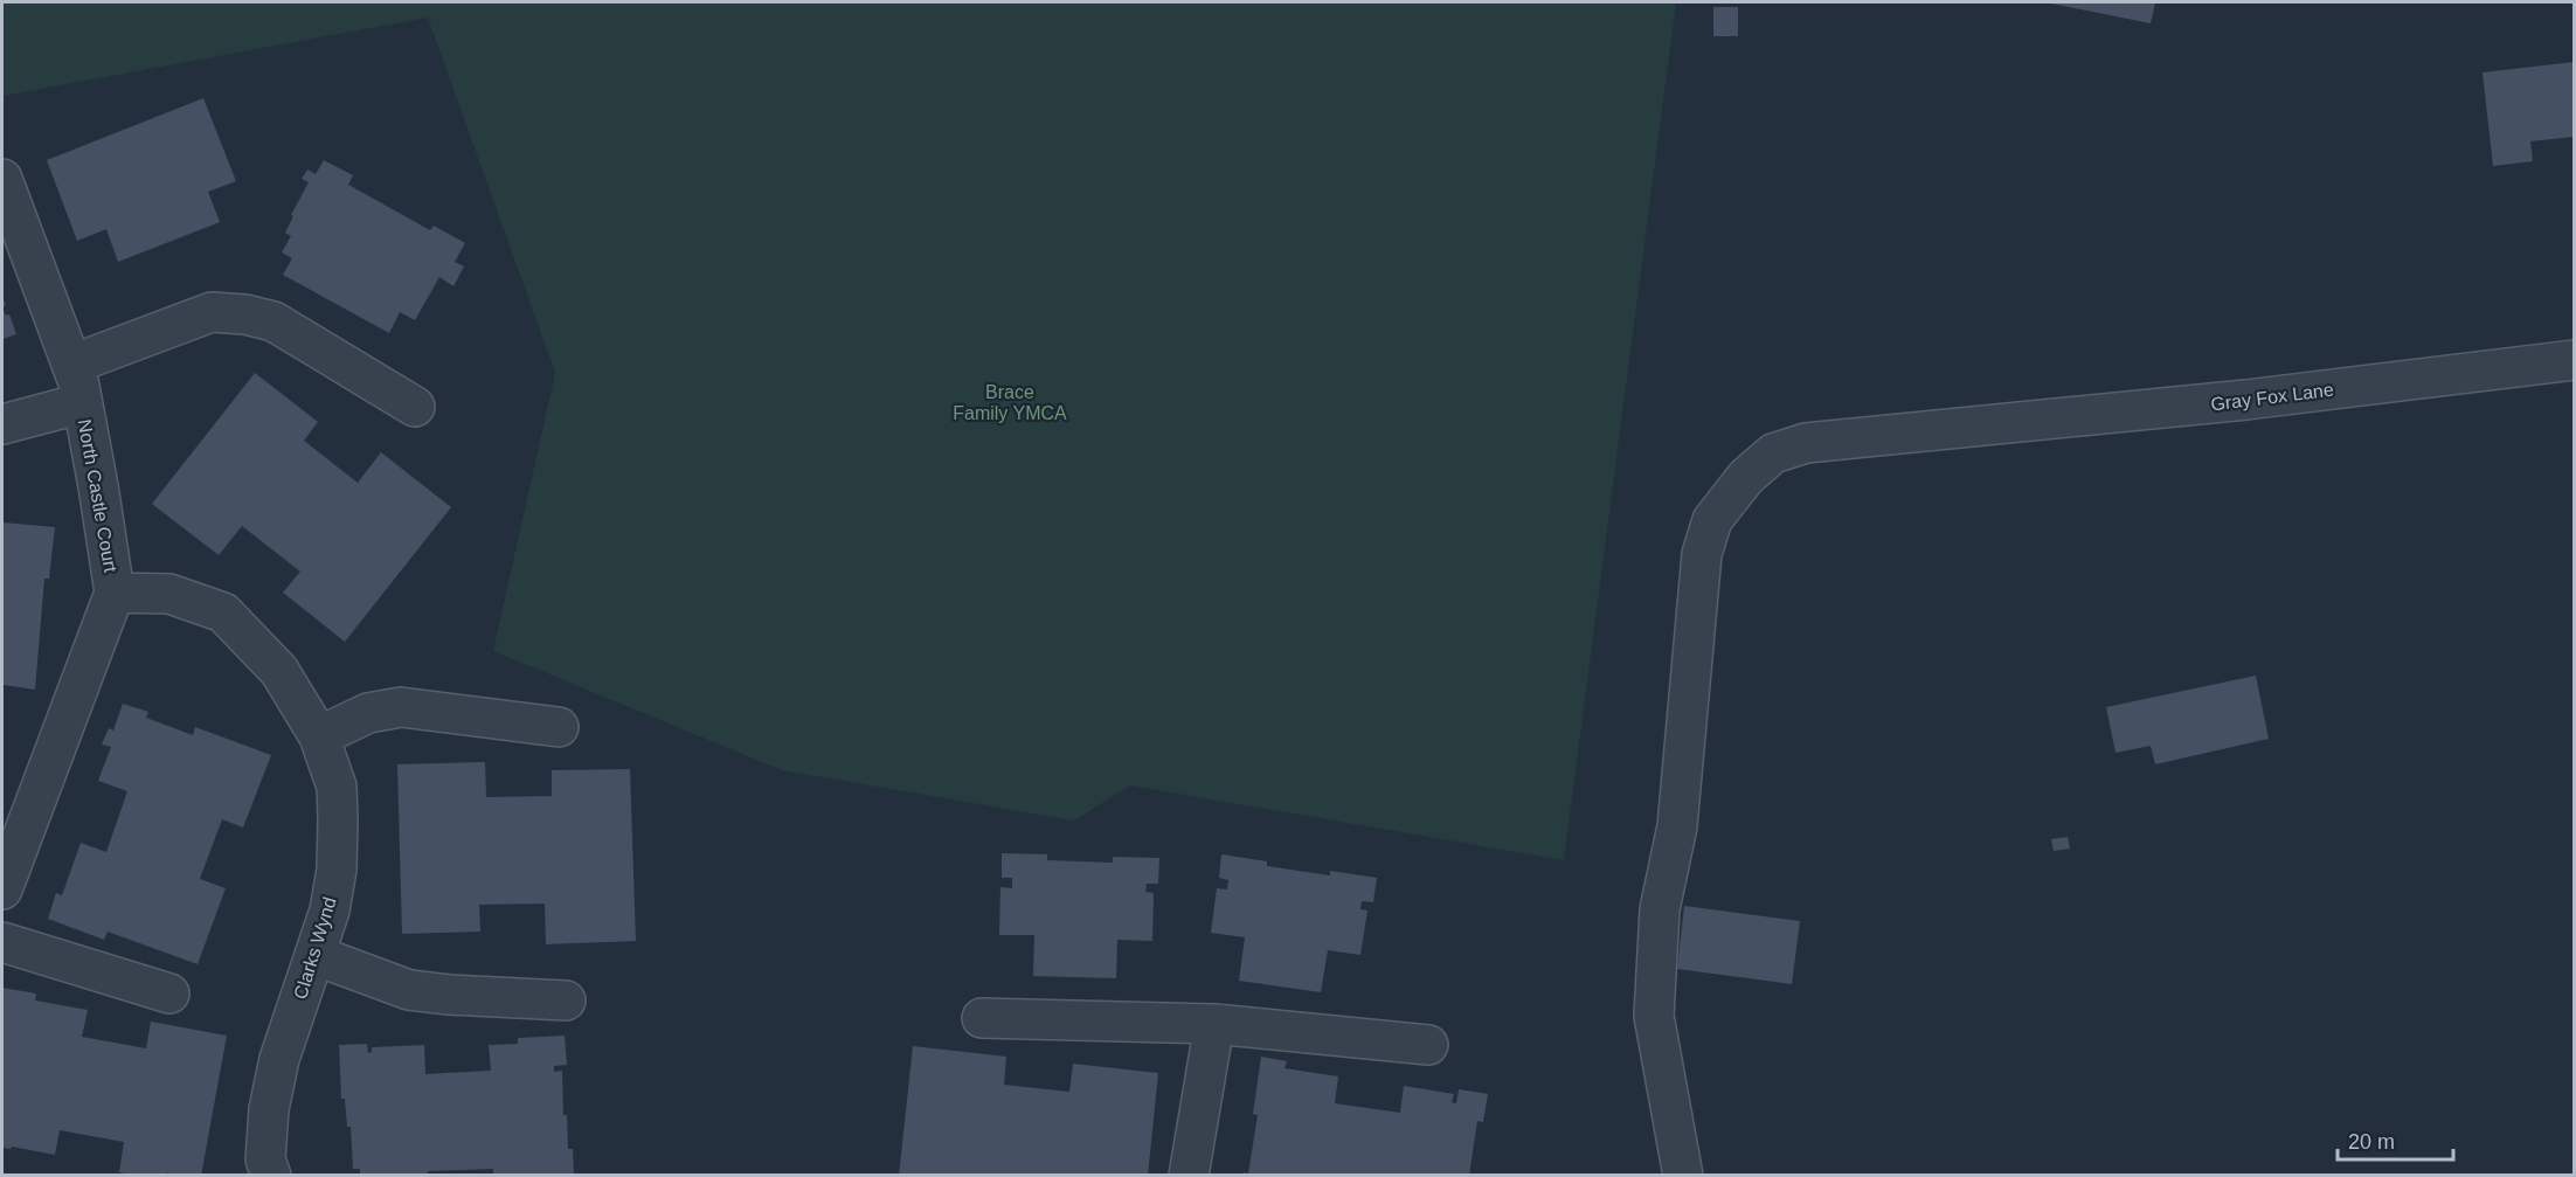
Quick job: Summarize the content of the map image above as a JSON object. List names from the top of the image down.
{
  "streets": {
    "street": ["Gray Fox Lane", "North Castle Court", "Clarks Wynd"]
  },
  "crossings": [
    ["North Castle Court", "Clarks Wynd"]
  ],
  "parks": ["Brace Family YMCA"],
  "scale_bar": "20 m"
}
